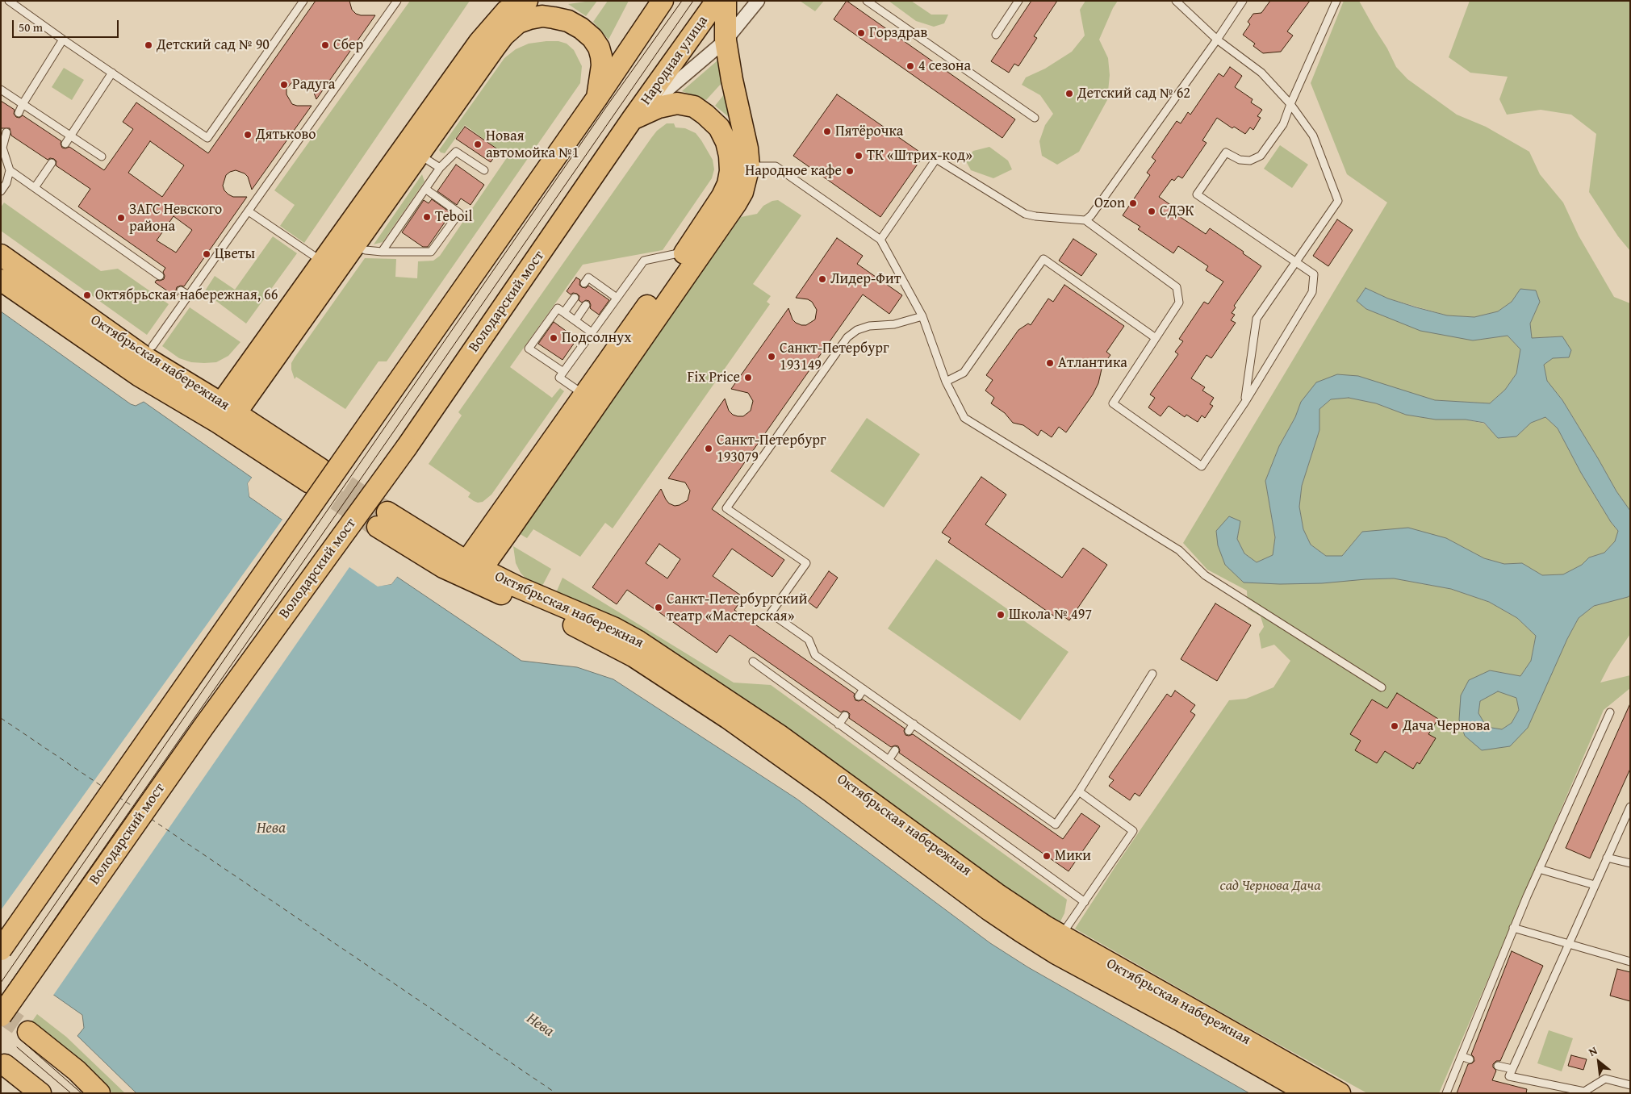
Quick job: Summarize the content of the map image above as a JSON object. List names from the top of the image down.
{
  "streets": {
    "main road": ["Народная улица", "Володарский мост", "Октябрьская набережная"]
  },
  "crossings": [
    ["Народная улица", "Володарский мост"]
  ],
  "water": ["Нева"],
  "parks": ["сад Чернова Дача"],
  "places": [
    "Горздрав",
    "Детский сад № 90",
    "Сбер",
    "4 сезона",
    "Радуга",
    "Детский сад № 62",
    "Пятёрочка",
    "Дятьково",
    "Новая автомойка №1",
    "ТК «Штрих-код»",
    "Народное кафе",
    "Ozon",
    "СДЭК",
    "Teboil",
    "ЗАГС Невского района",
    "Цветы",
    "Лидер-Фит",
    "Октябрьская набережная, 66",
    "Подсолнух",
    "Санкт-Петербург 193149",
    "Атлантика",
    "Fix Price",
    "Санкт-Петербург 193079",
    "Санкт-Петербургский театр «Мастерская»",
    "Школа № 497",
    "Дача Чернова",
    "Мики"
  ],
  "scale_bar": "50 m",
  "north": "top left"
}
